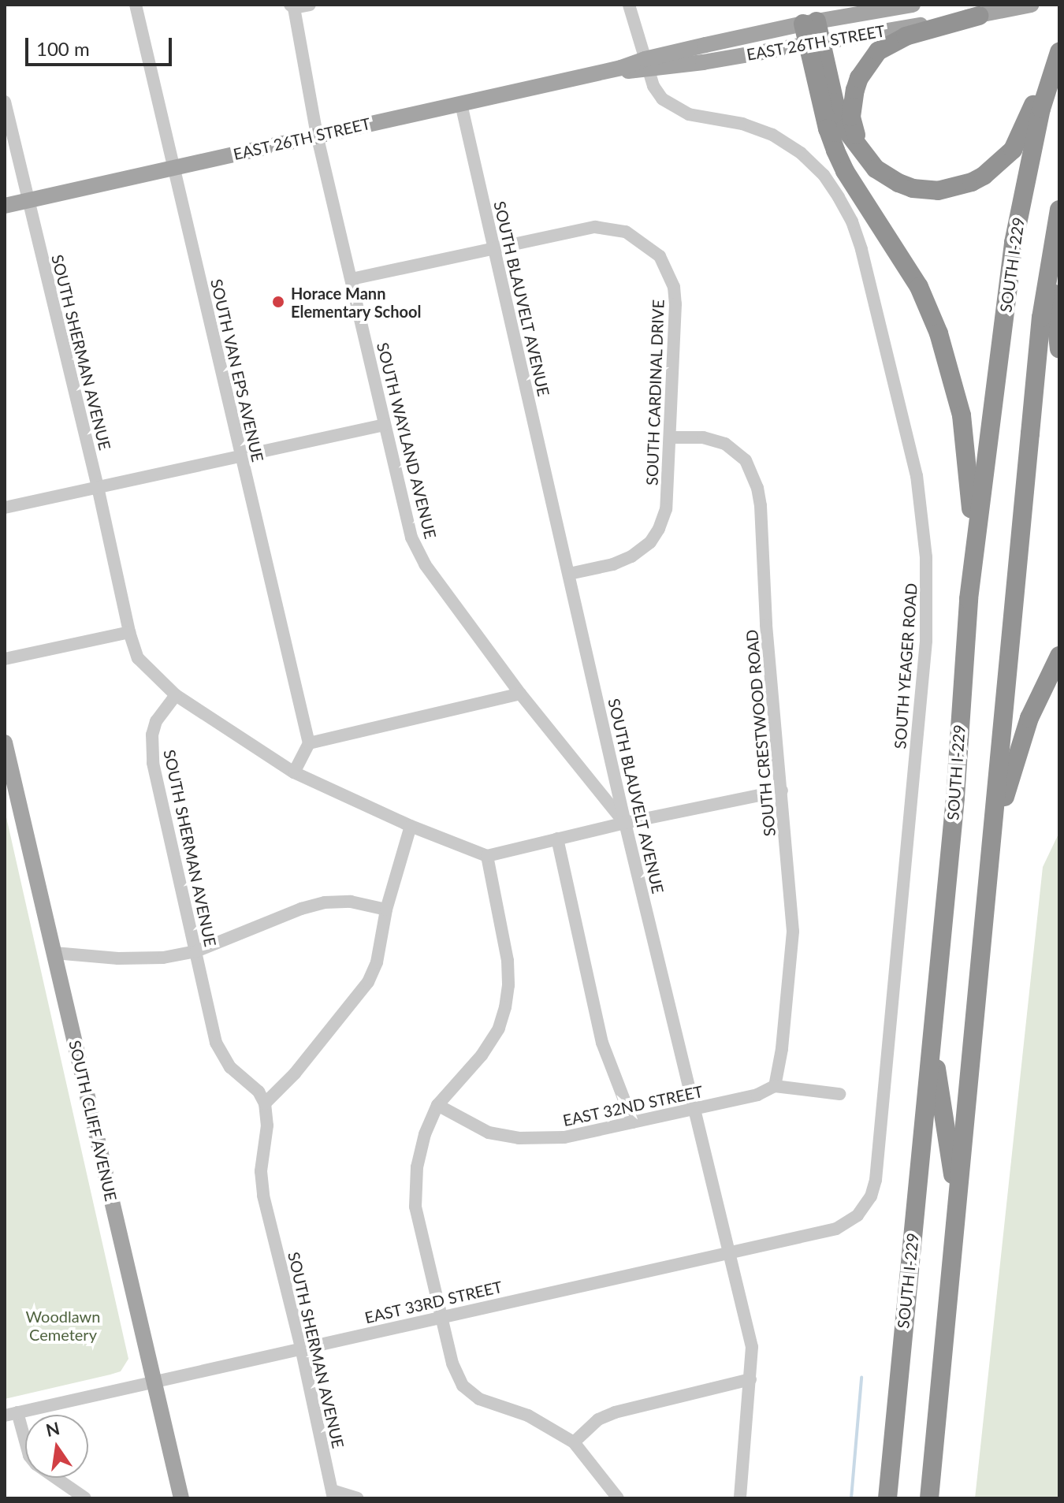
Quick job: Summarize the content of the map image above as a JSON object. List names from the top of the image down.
{
  "streets": {
    "highway": ["SOUTH I-229"],
    "main road": ["EAST 26TH STREET", "SOUTH CLIFF AVENUE"],
    "street": [
      "SOUTH BLAUVELT AVENUE",
      "SOUTH SHERMAN AVENUE",
      "SOUTH VAN EPS AVENUE",
      "SOUTH CARDINAL DRIVE",
      "SOUTH WAYLAND AVENUE",
      "SOUTH YEAGER ROAD",
      "SOUTH CRESTWOOD ROAD",
      "EAST 32ND STREET",
      "EAST 33RD STREET"
    ]
  },
  "crossings": [
    ["EAST 26TH STREET", "SOUTH BLAUVELT AVENUE"],
    ["EAST 26TH STREET", "SOUTH SHERMAN AVENUE"],
    ["EAST 26TH STREET", "SOUTH VAN EPS AVENUE"],
    ["EAST 26TH STREET", "SOUTH WAYLAND AVENUE"],
    ["EAST 26TH STREET", "SOUTH YEAGER ROAD"],
    ["SOUTH BLAUVELT AVENUE", "SOUTH CARDINAL DRIVE"],
    ["SOUTH BLAUVELT AVENUE", "SOUTH WAYLAND AVENUE"],
    ["SOUTH BLAUVELT AVENUE", "EAST 32ND STREET"],
    ["SOUTH BLAUVELT AVENUE", "EAST 33RD STREET"],
    ["SOUTH SHERMAN AVENUE", "EAST 33RD STREET"],
    ["SOUTH CARDINAL DRIVE", "SOUTH WAYLAND AVENUE"],
    ["SOUTH CARDINAL DRIVE", "SOUTH CRESTWOOD ROAD"],
    ["SOUTH YEAGER ROAD", "EAST 33RD STREET"],
    ["SOUTH CRESTWOOD ROAD", "EAST 32ND STREET"],
    ["SOUTH CLIFF AVENUE", "EAST 33RD STREET"]
  ],
  "parks": ["Woodlawn Cemetery"],
  "places": ["Horace Mann Elementary School"],
  "scale_bar": "100 m",
  "north": "top"
}
